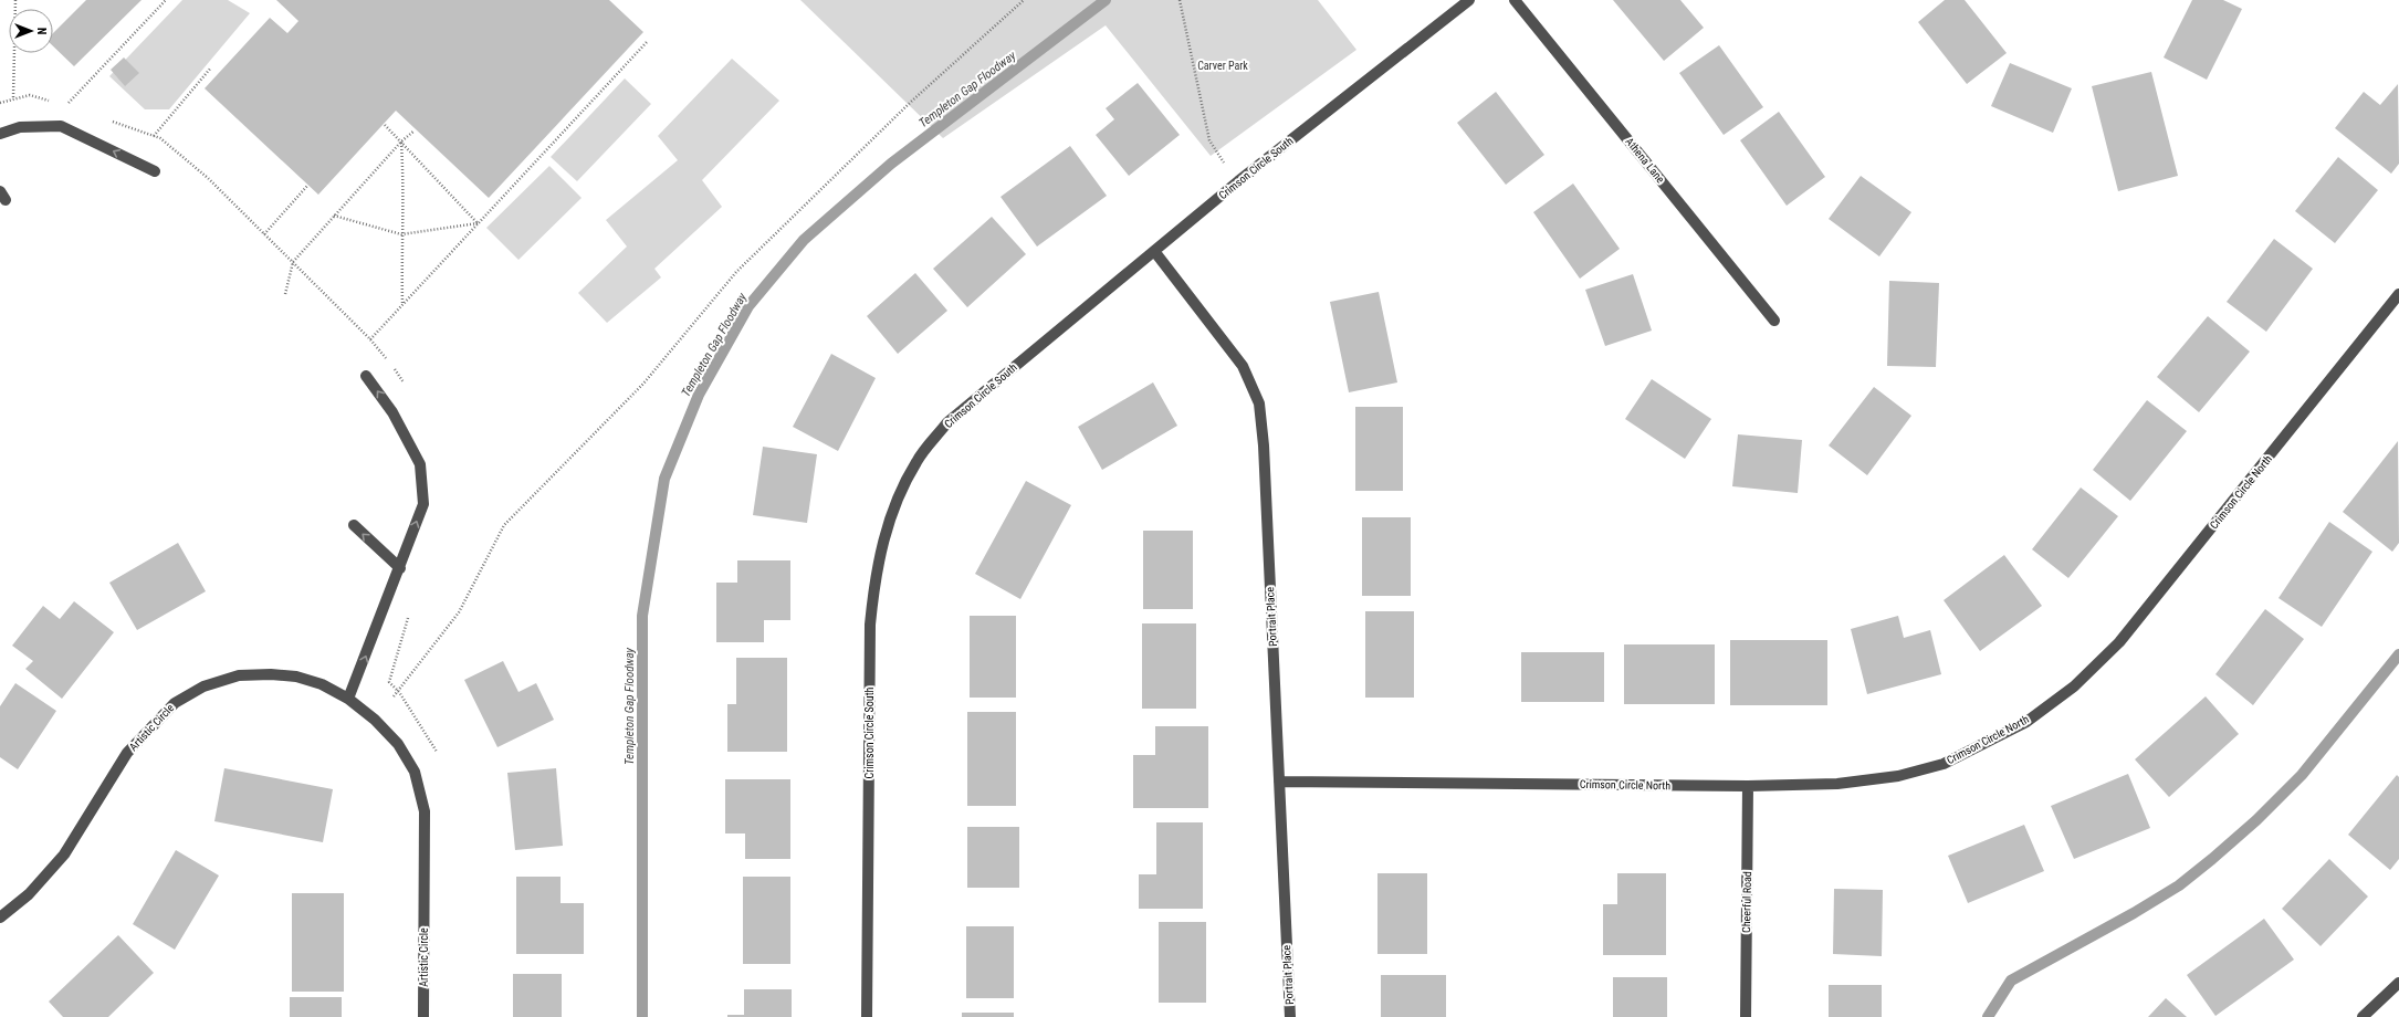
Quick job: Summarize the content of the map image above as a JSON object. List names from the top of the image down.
{
  "streets": {
    "street": [
      "Athena Lane",
      "Crimson Circle South",
      "Crimson Circle North",
      "Portrait Place",
      "Artistic Circle",
      "Cheerful Road"
    ]
  },
  "crossings": [
    ["Crimson Circle South", "Portrait Place"],
    ["Crimson Circle North", "Portrait Place"],
    ["Crimson Circle North", "Cheerful Road"]
  ],
  "water": ["Templeton Gap Floodway"],
  "parks": ["Carver Park"],
  "north": "right"
}
